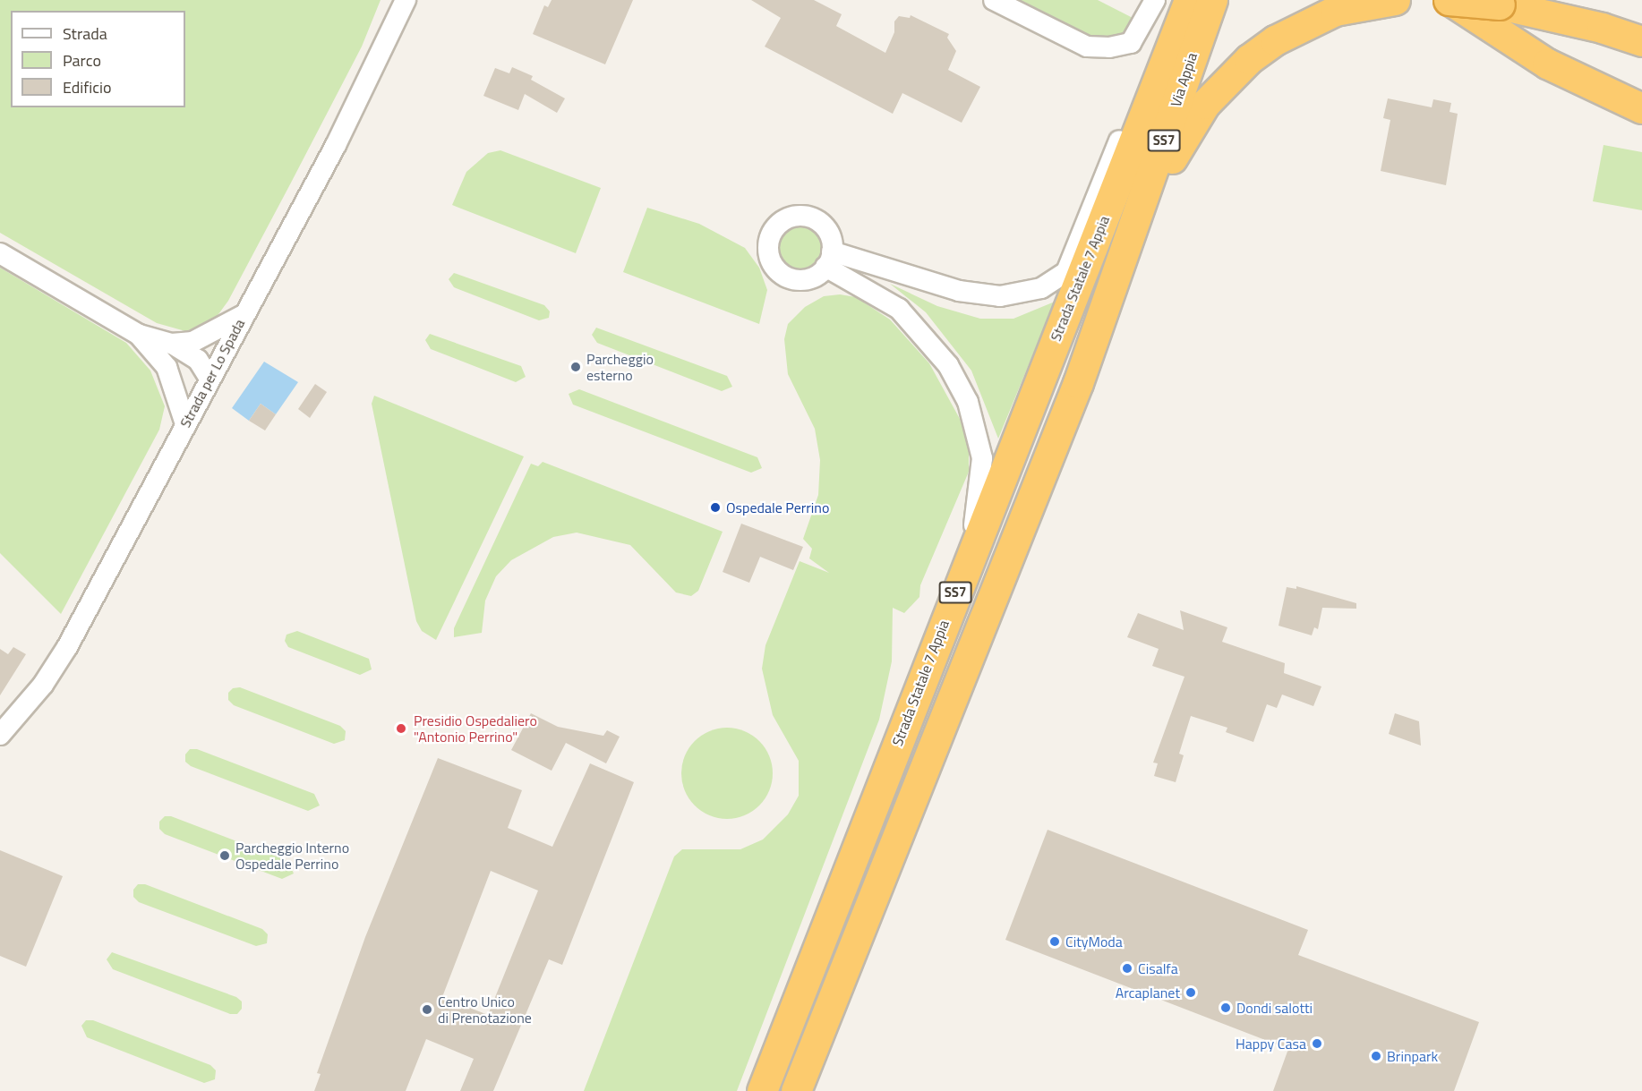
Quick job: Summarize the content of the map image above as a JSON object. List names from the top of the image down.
{
  "streets": {
    "highway": ["Via Appia", "SS7", "Strada Statale 7 Appia"],
    "street": ["Strada per Lo Spada"]
  },
  "crossings": [
    ["Via Appia", "SS7"]
  ],
  "places": [
    "Parcheggio esterno",
    "Ospedale Perrino",
    "Presidio Ospedaliero \"Antonio Perrino\"",
    "Parcheggio Interno Ospedale Perrino",
    "CityModa",
    "Cisalfa",
    "Arcaplanet",
    "Dondi salotti",
    "Centro Unico di Prenotazione",
    "Happy Casa",
    "Brinpark"
  ],
  "legend": ["Strada", "Parco", "Edificio"]
}
